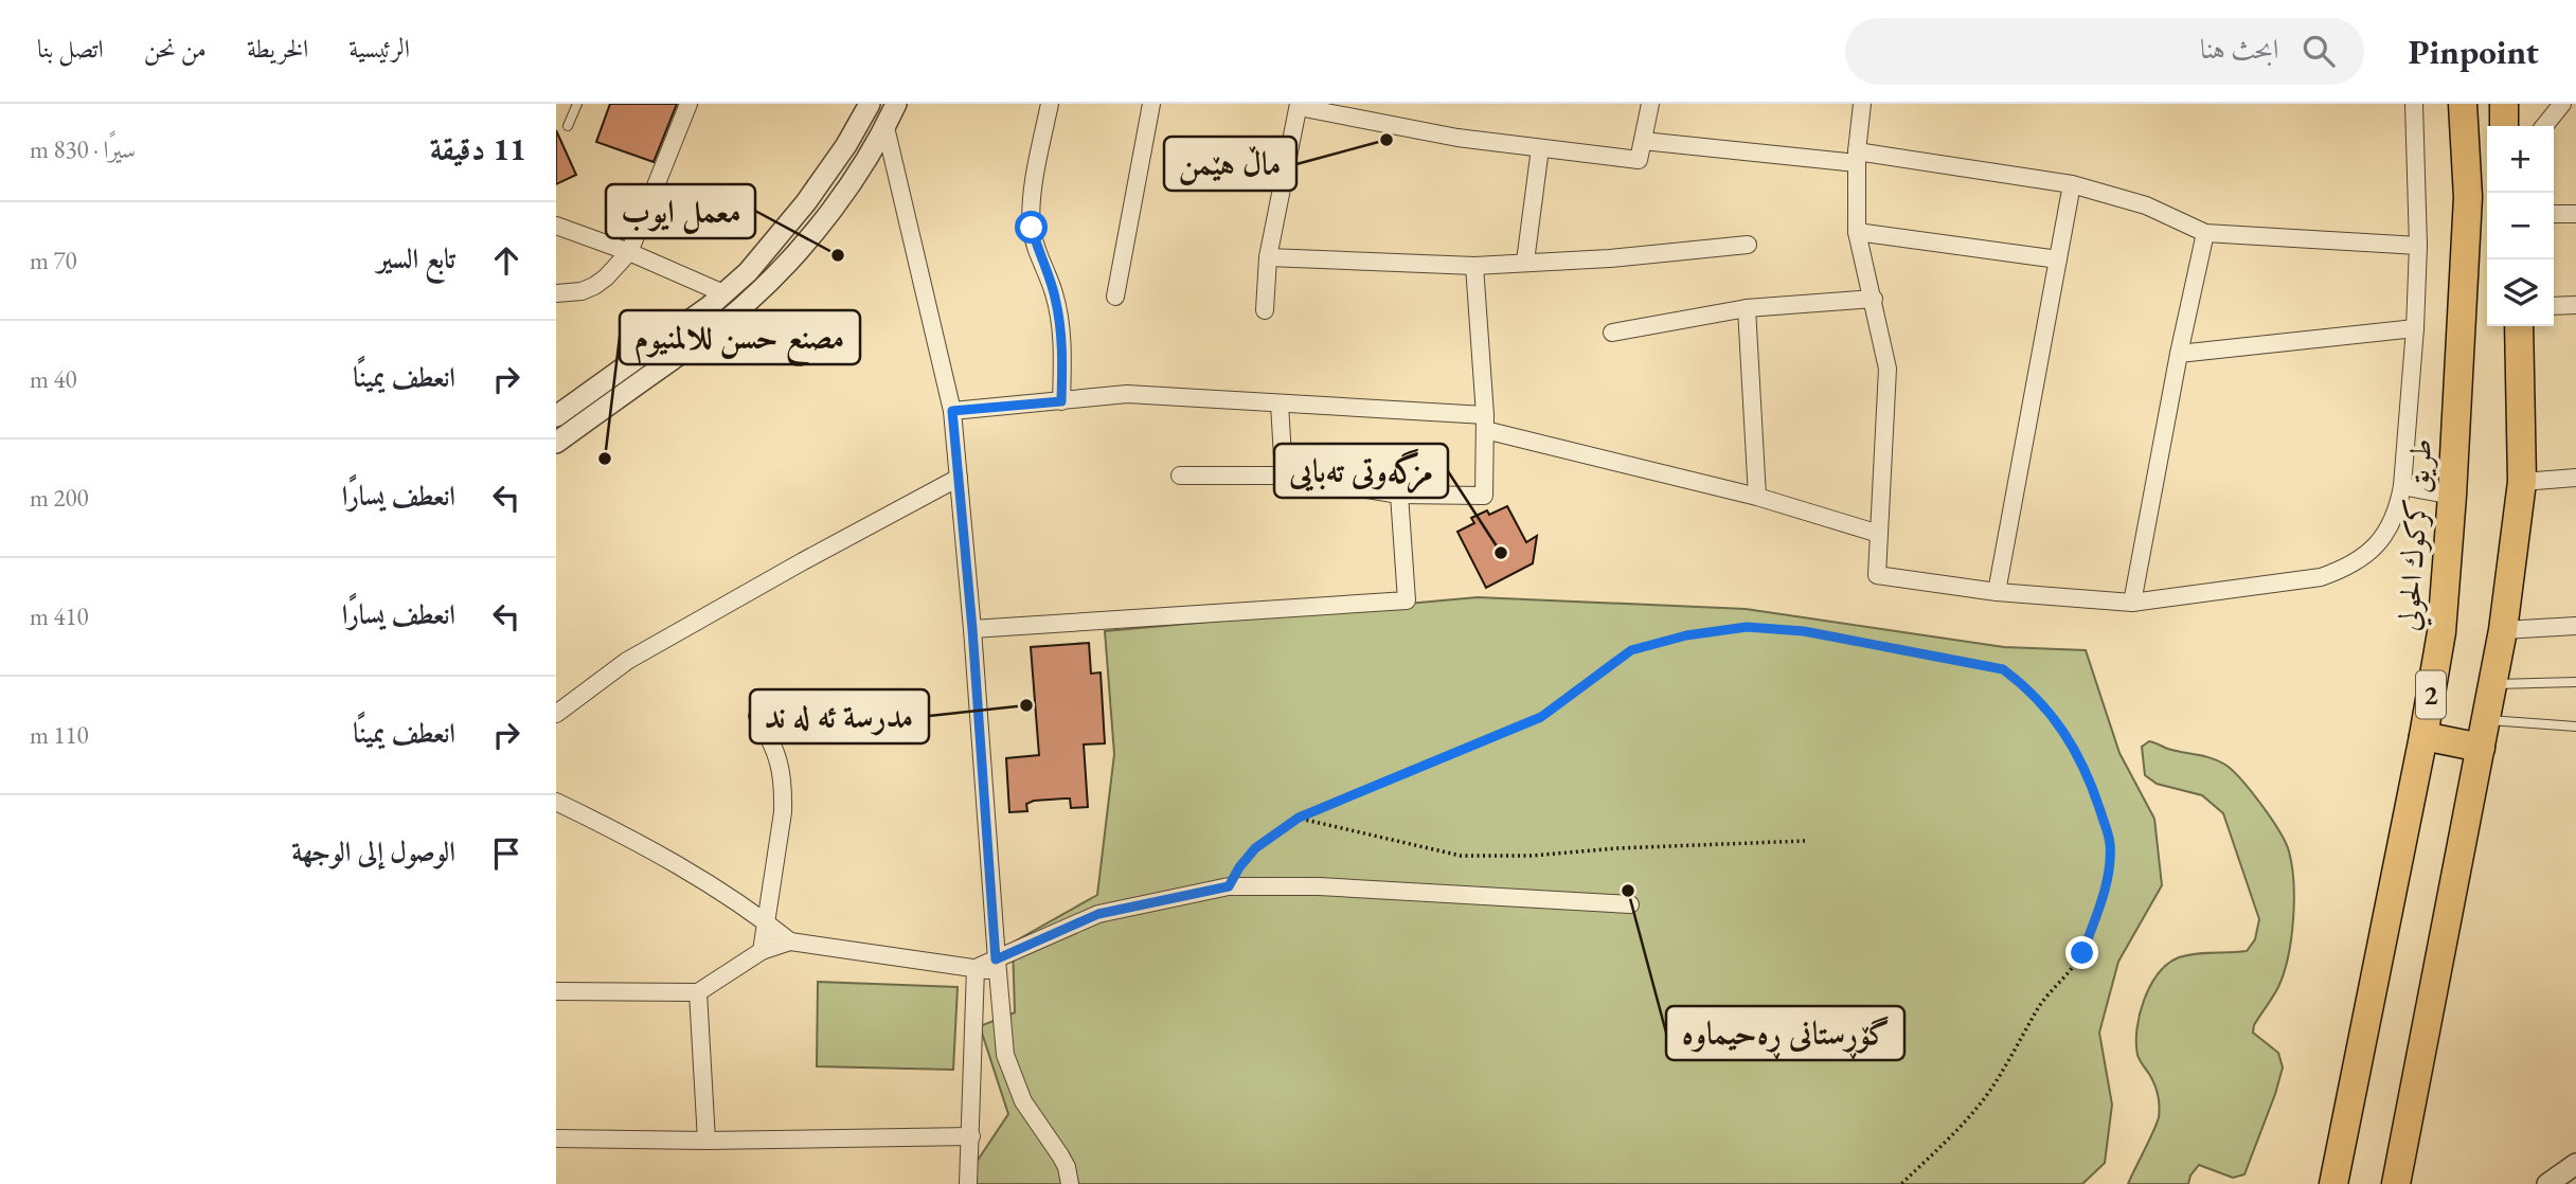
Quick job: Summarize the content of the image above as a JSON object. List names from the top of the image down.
{
  "streets": {
    "highway": ["طريق كركوك الحولي", "2"]
  },
  "places": [
    "ماڵ هێمن",
    "معمل ايوب",
    "مصنع حسن للالمنيوم",
    "مزگەوتی تەبایی",
    "مدرسة ئه له ند",
    "گۆڕستانی ڕەحیماوە"
  ],
  "page": {
    "header": "Pinpoint",
    "search": "ابحث هنا",
    "nav": [
      "الرئيسية",
      "الخريطة",
      "من نحن",
      "اتصل بنا"
    ],
    "heading": ["11 دقيقة", "سيرًا · 830 m"],
    "map_buttons": ["+", "−"],
    "list": [
      ["تابع السير", "70 m"],
      ["انعطف يمينًا", "40 m"],
      ["انعطف يسارًا", "200 m"],
      ["انعطف يسارًا", "410 m"],
      ["انعطف يمينًا", "110 m"],
      "الوصول إلى الوجهة"
    ]
  }
}
